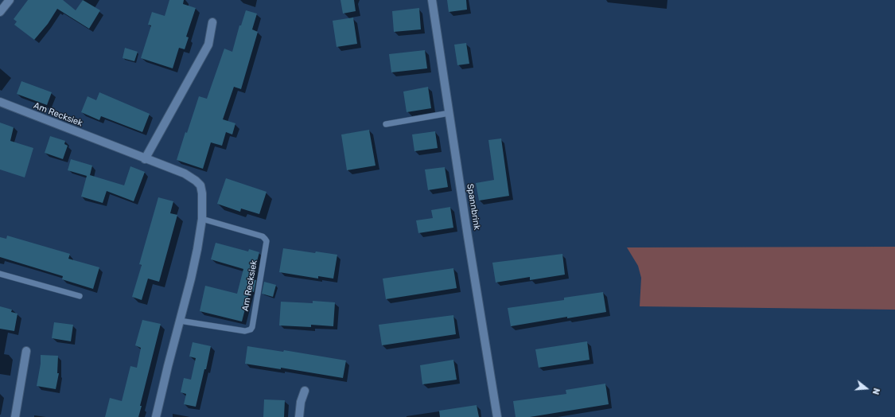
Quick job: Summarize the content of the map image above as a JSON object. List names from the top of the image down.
{
  "streets": {
    "street": ["Am Recksiek", "Spannbrink"]
  },
  "north": "right"
}
